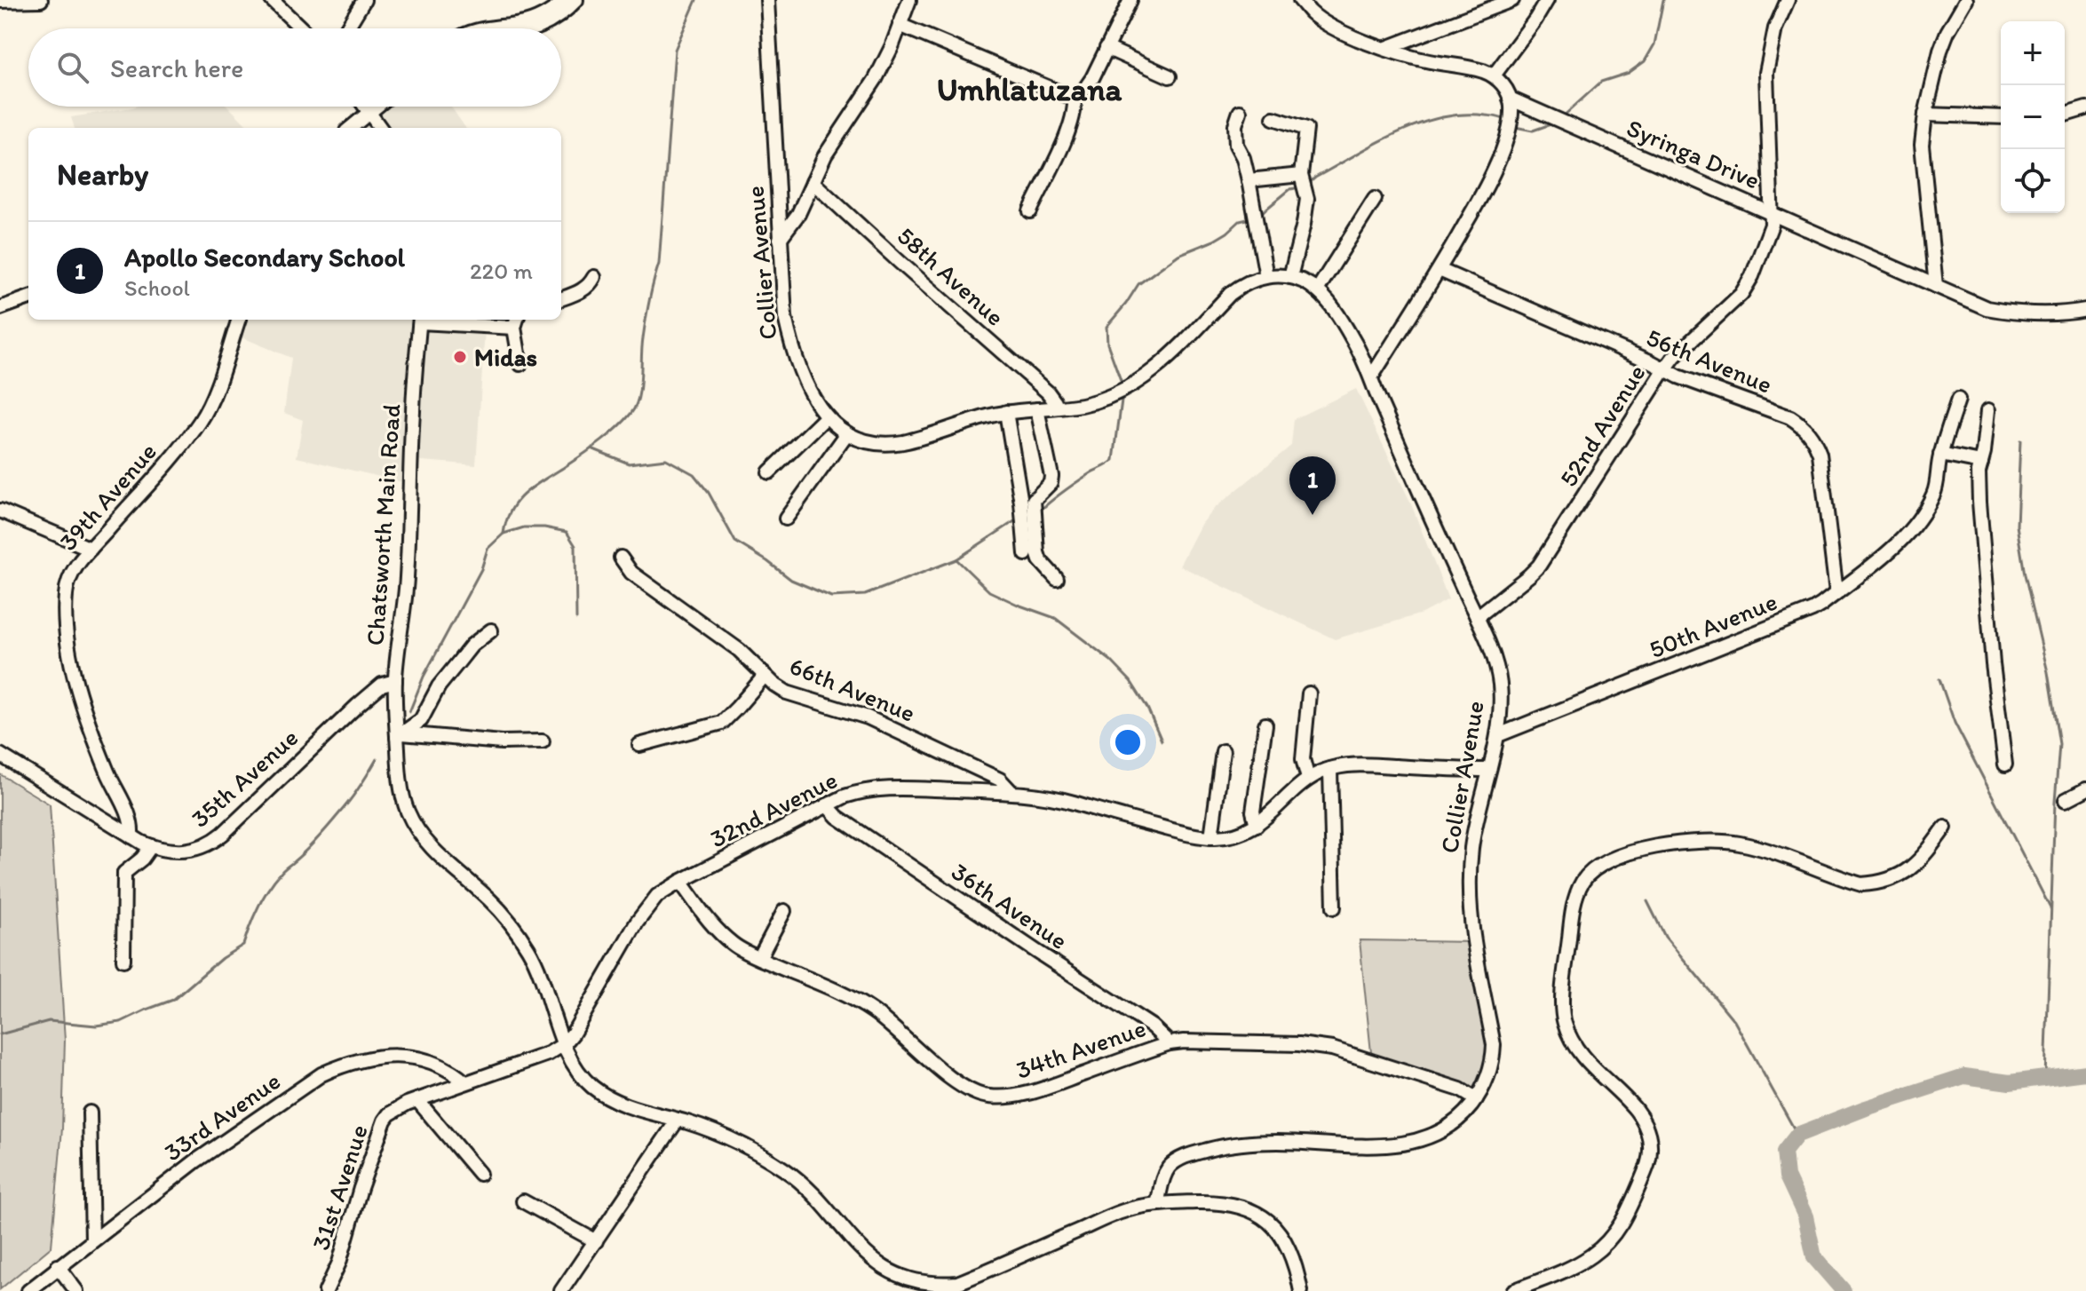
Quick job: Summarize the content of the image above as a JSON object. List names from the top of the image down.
{
  "streets": {
    "street": [
      "Syringa Drive",
      "Collier Avenue",
      "58th Avenue",
      "56th Avenue",
      "52nd Avenue",
      "39th Avenue",
      "Chatsworth Main Road",
      "50th Avenue",
      "66th Avenue",
      "35th Avenue",
      "32nd Avenue",
      "36th Avenue",
      "34th Avenue",
      "33rd Avenue",
      "31st Avenue"
    ]
  },
  "crossings": [
    ["Syringa Drive", "52nd Avenue"],
    ["Collier Avenue", "58th Avenue"],
    ["Collier Avenue", "52nd Avenue"],
    ["Collier Avenue", "Chatsworth Main Road"],
    ["Collier Avenue", "50th Avenue"],
    ["Collier Avenue", "32nd Avenue"],
    ["Collier Avenue", "34th Avenue"],
    ["56th Avenue", "52nd Avenue"],
    ["56th Avenue", "50th Avenue"],
    ["39th Avenue", "35th Avenue"],
    ["Chatsworth Main Road", "35th Avenue"],
    ["Chatsworth Main Road", "32nd Avenue"],
    ["Chatsworth Main Road", "31st Avenue"],
    ["66th Avenue", "32nd Avenue"],
    ["32nd Avenue", "36th Avenue"],
    ["32nd Avenue", "34th Avenue"],
    ["32nd Avenue", "31st Avenue"],
    ["36th Avenue", "34th Avenue"],
    ["33rd Avenue", "31st Avenue"]
  ],
  "districts": ["Umhlatuzana"],
  "places": ["Midas"],
  "page": {
    "map_buttons": ["+", "−"],
    "search": "Search here",
    "heading": "Nearby",
    "list": [
      {
        "mark": "1",
        "name": "Apollo Secondary School",
        "note": "School",
        "value": "220 m"
      }
    ],
    "pins": "1"
  }
}
